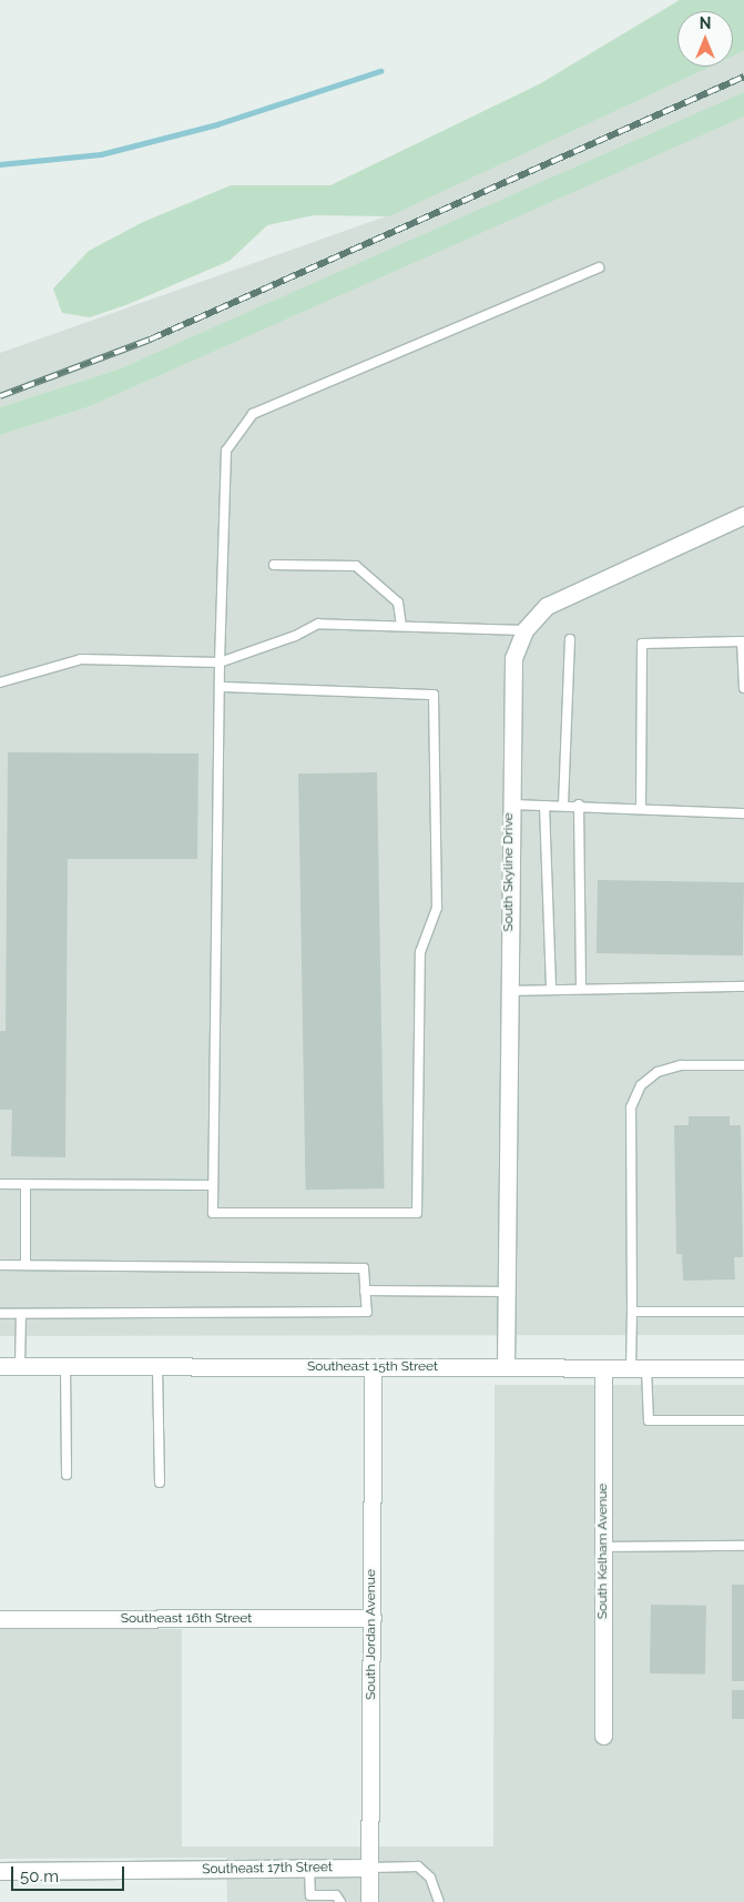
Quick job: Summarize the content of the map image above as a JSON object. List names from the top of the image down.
{
  "streets": {
    "street": [
      "South Skyline Drive",
      "Southeast 15th Street",
      "South Kelham Avenue",
      "Southeast 16th Street",
      "South Jordan Avenue",
      "Southeast 17th Street"
    ]
  },
  "crossings": [
    ["South Skyline Drive", "Southeast 15th Street"],
    ["Southeast 15th Street", "South Kelham Avenue"],
    ["Southeast 15th Street", "South Jordan Avenue"],
    ["Southeast 16th Street", "South Jordan Avenue"],
    ["South Jordan Avenue", "Southeast 17th Street"]
  ],
  "scale_bar": "50 m",
  "north": "top"
}
